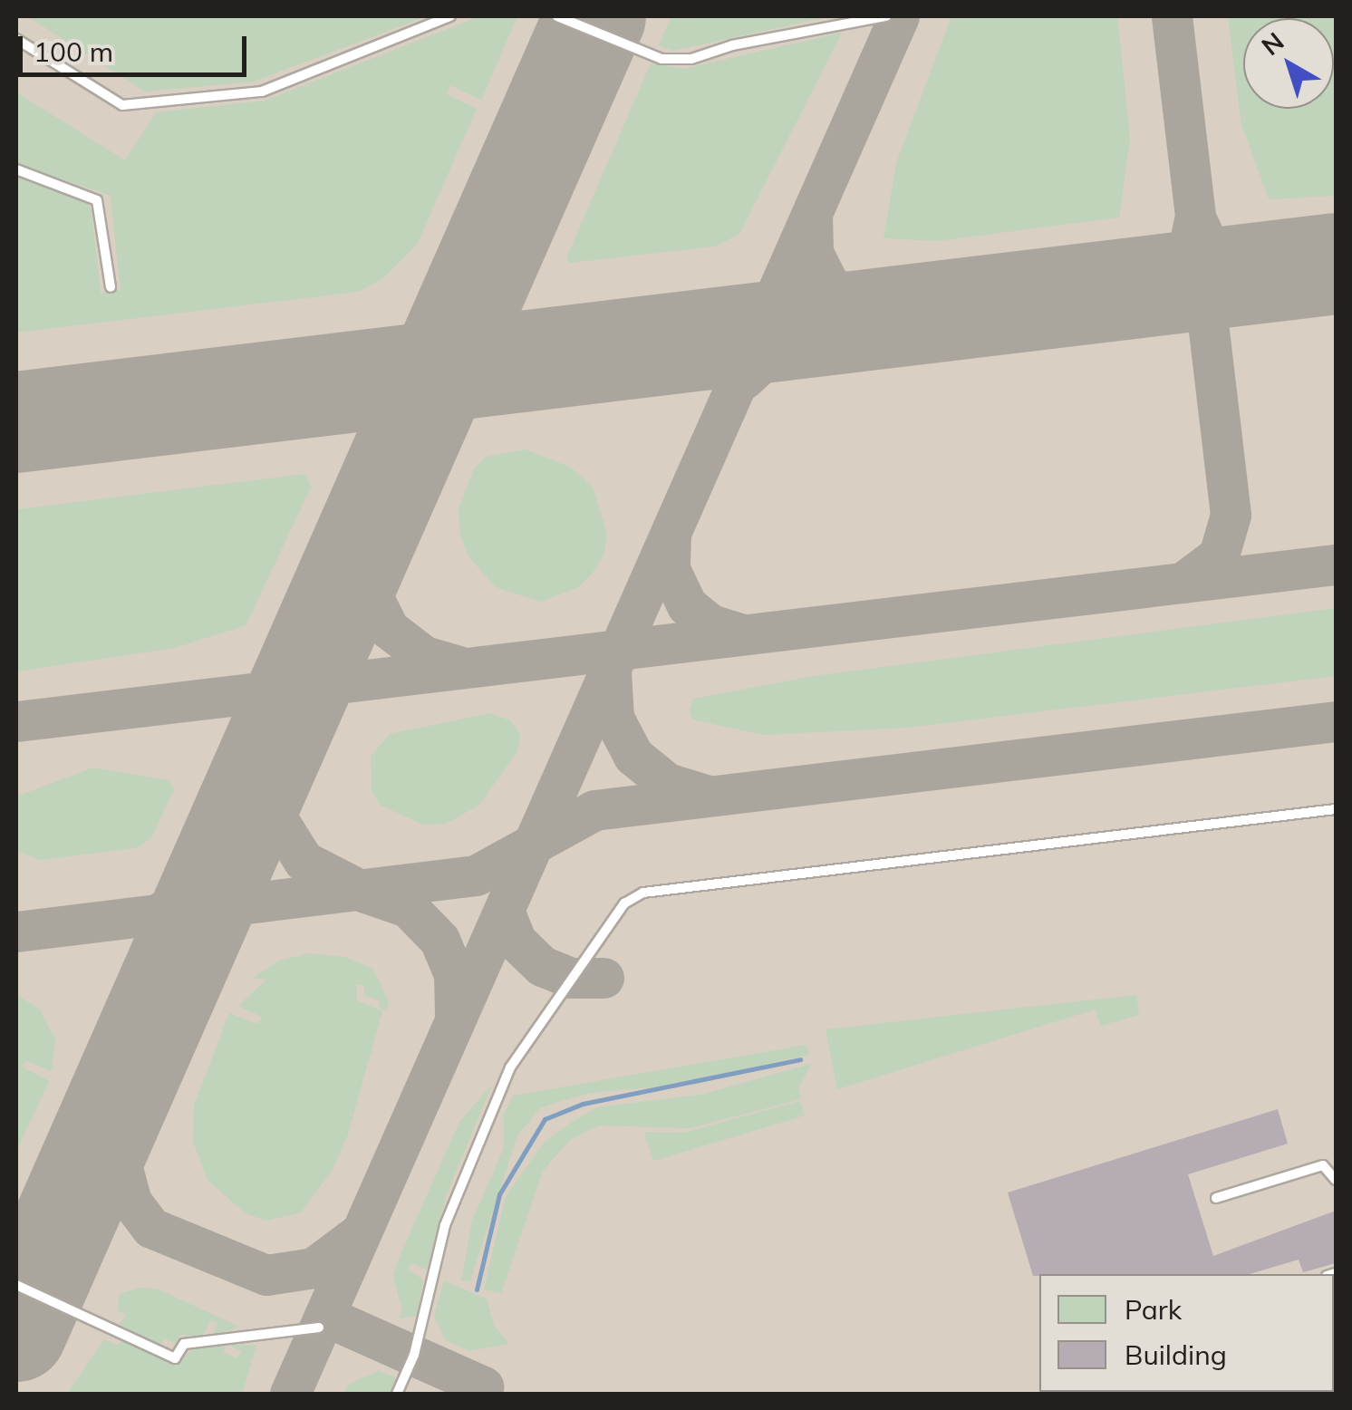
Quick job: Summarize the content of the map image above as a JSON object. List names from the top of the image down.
{
  "legend": ["Park", "Building"],
  "scale_bar": "100 m",
  "north": "top left"
}
